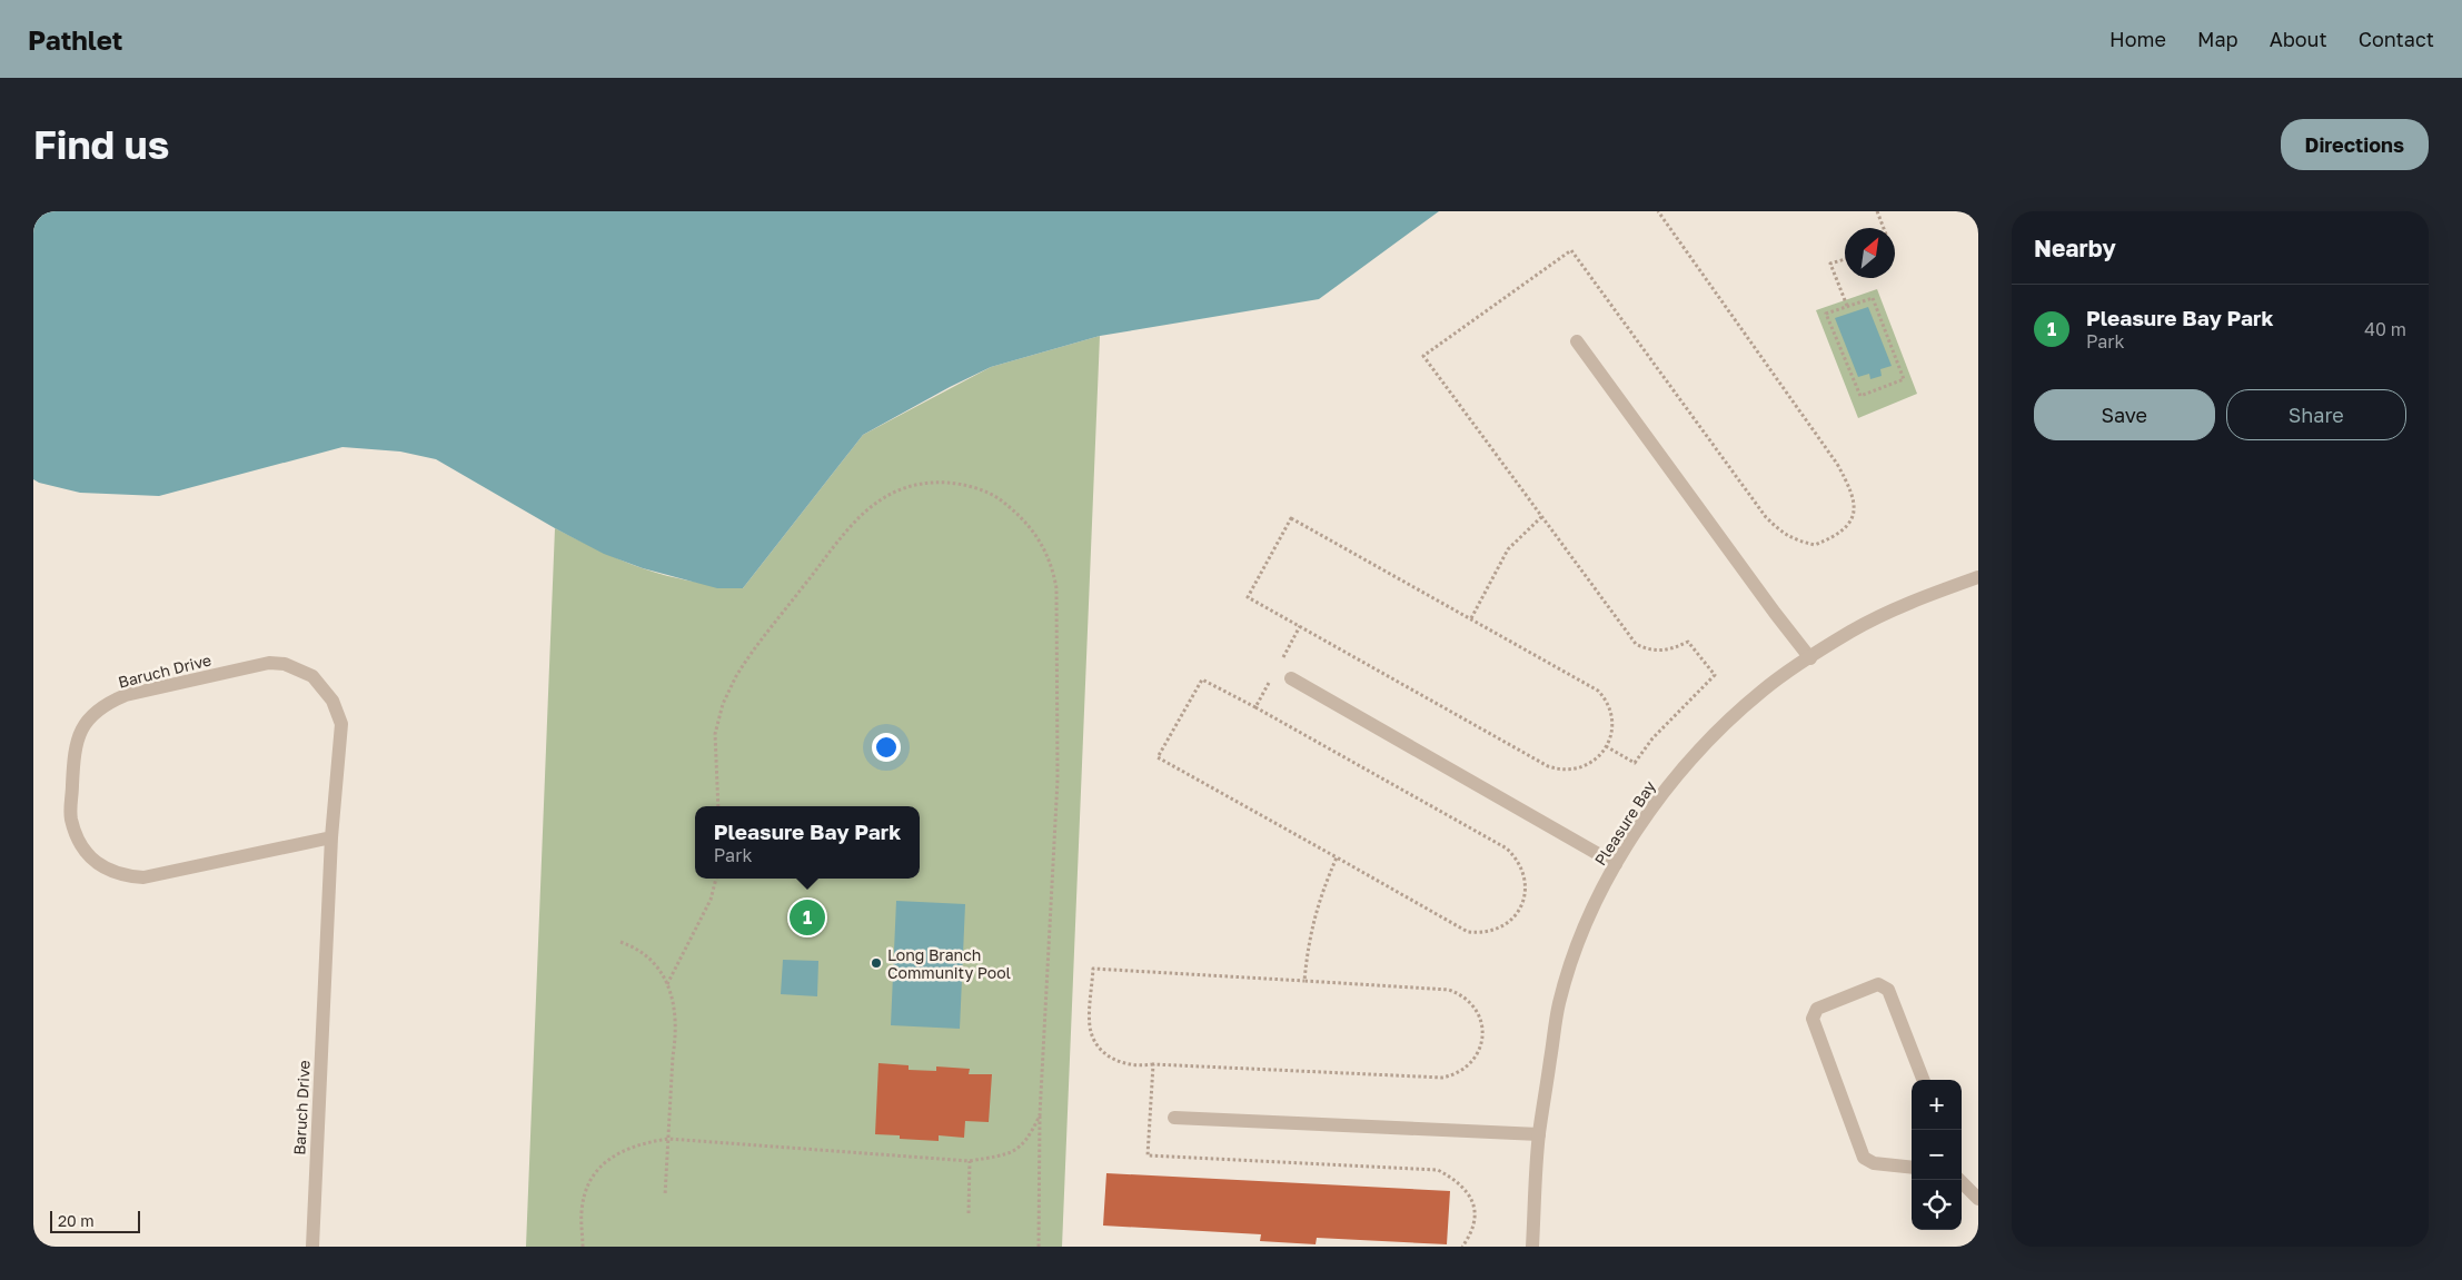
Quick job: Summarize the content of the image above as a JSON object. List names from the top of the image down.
{
  "streets": {
    "street": ["Baruch Drive", "Pleasure Bay"]
  },
  "places": ["Long Branch Community Pool"],
  "scale_bar": "20 m",
  "north": "top right",
  "page": {
    "header": "Pathlet",
    "nav": [
      "Home",
      "Map",
      "About",
      "Contact"
    ],
    "buttons": [
      "Directions",
      ["Save", "Share"]
    ],
    "title": "Find us",
    "heading": "Nearby",
    "list": [
      {
        "mark": "1",
        "name": "Pleasure Bay Park",
        "note": "Park",
        "value": "40 m"
      }
    ],
    "popup": ["Pleasure Bay Park", "Park"],
    "pins": "1",
    "map_buttons": ["+", "−"],
    "scale": "20 m"
  }
}
